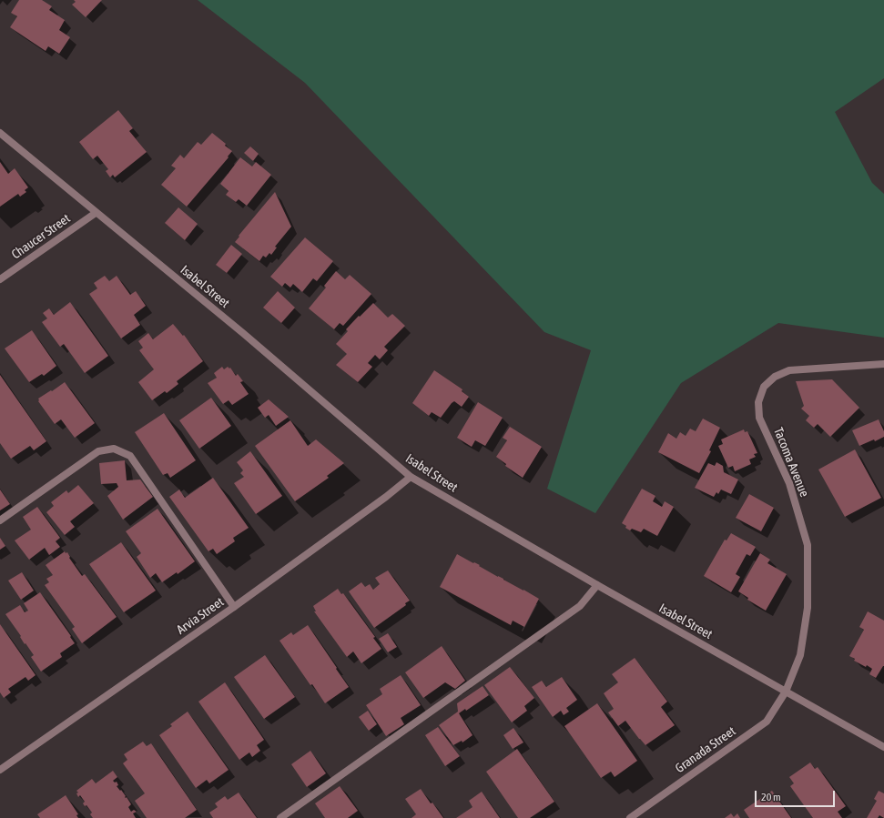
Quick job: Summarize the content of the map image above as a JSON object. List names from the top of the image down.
{
  "streets": {
    "street": [
      "Chaucer Street",
      "Isabel Street",
      "Tacoma Avenue",
      "Arvia Street",
      "Granada Street"
    ]
  },
  "crossings": [
    ["Chaucer Street", "Isabel Street"],
    ["Isabel Street", "Tacoma Avenue"],
    ["Isabel Street", "Arvia Street"],
    ["Isabel Street", "Granada Street"],
    ["Tacoma Avenue", "Granada Street"]
  ],
  "scale_bar": "20 m"
}
